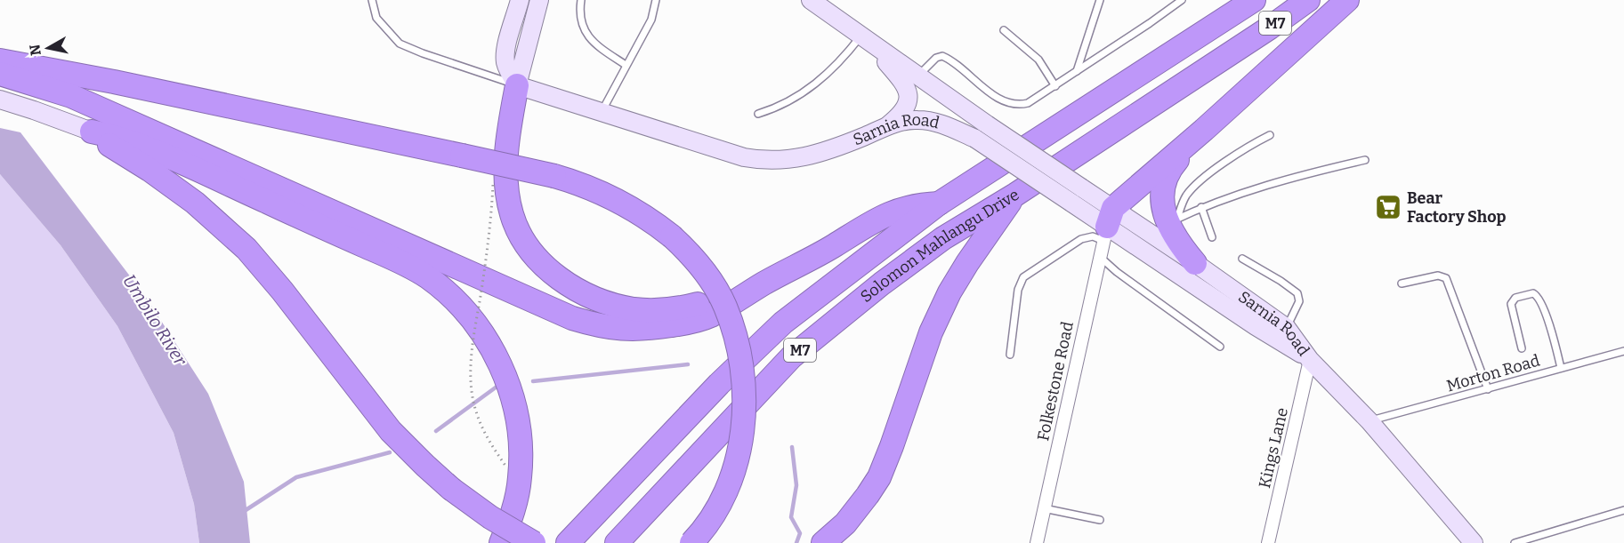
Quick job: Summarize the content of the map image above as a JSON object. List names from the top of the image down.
{
  "streets": {
    "highway": ["M7", "Solomon Mahlangu Drive"],
    "main road": ["Sarnia Road"],
    "street": ["Folkestone Road", "Kings Lane"],
    "lane": ["Morton Road"]
  },
  "crossings": [
    ["Sarnia Road", "Morton Road"],
    ["Sarnia Road", "Folkestone Road"],
    ["Sarnia Road", "Kings Lane"]
  ],
  "water": ["Umbilo River"],
  "places": {
    "supermarket": ["Bear Factory Shop"]
  },
  "north": "left"
}
